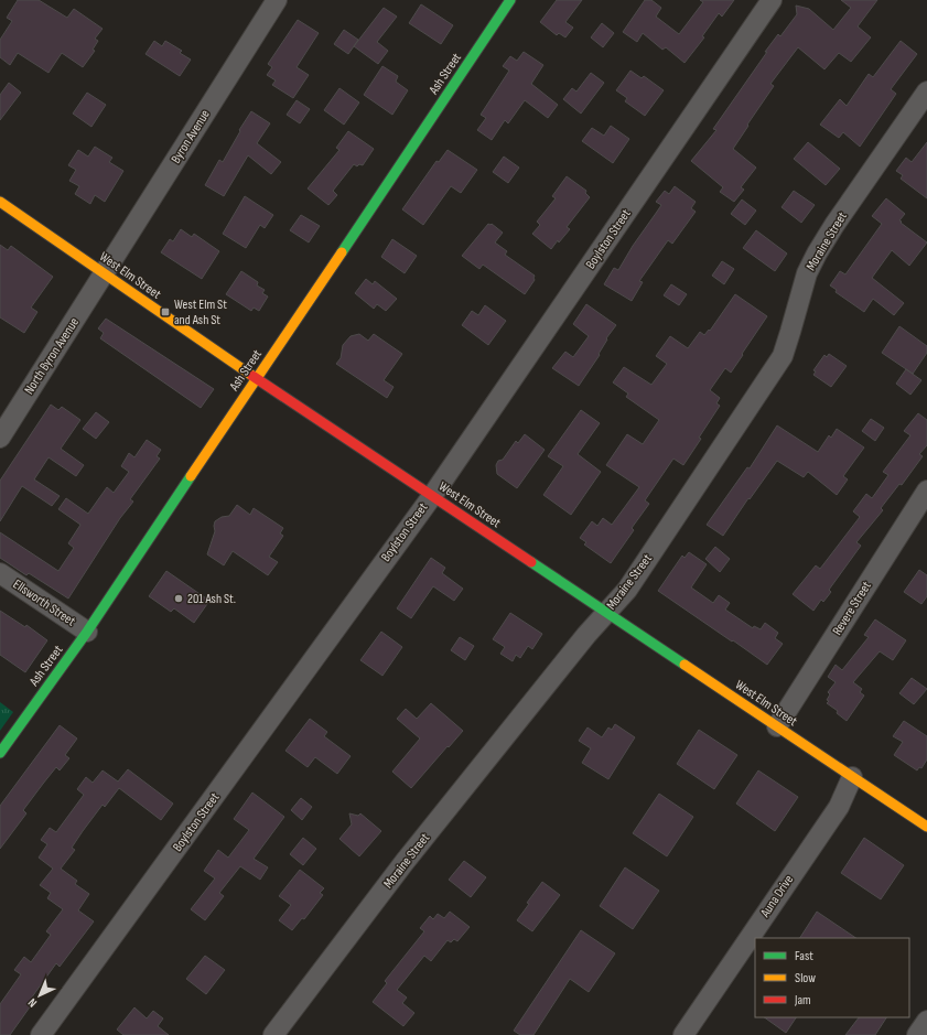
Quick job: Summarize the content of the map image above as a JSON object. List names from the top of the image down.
{
  "streets": {
    "street": [
      "Ash Street",
      "Byron Avenue",
      "Boylston Street",
      "Moraine Street",
      "West Elm Street",
      "North Byron Avenue",
      "Ellsworth Street",
      "Revere Street",
      "Auna Drive"
    ]
  },
  "crossings": [
    ["Ash Street", "West Elm Street"],
    ["Ash Street", "Ellsworth Street"],
    ["Byron Avenue", "West Elm Street"],
    ["Byron Avenue", "North Byron Avenue"],
    ["Boylston Street", "West Elm Street"],
    ["Moraine Street", "West Elm Street"],
    ["West Elm Street", "North Byron Avenue"],
    ["West Elm Street", "Revere Street"],
    ["West Elm Street", "Auna Drive"]
  ],
  "places": {
    "transit": ["West Elm St and Ash St"],
    "other": ["201 Ash St."]
  },
  "legend": ["Fast", "Slow", "Jam"],
  "north": "bottom left"
}
